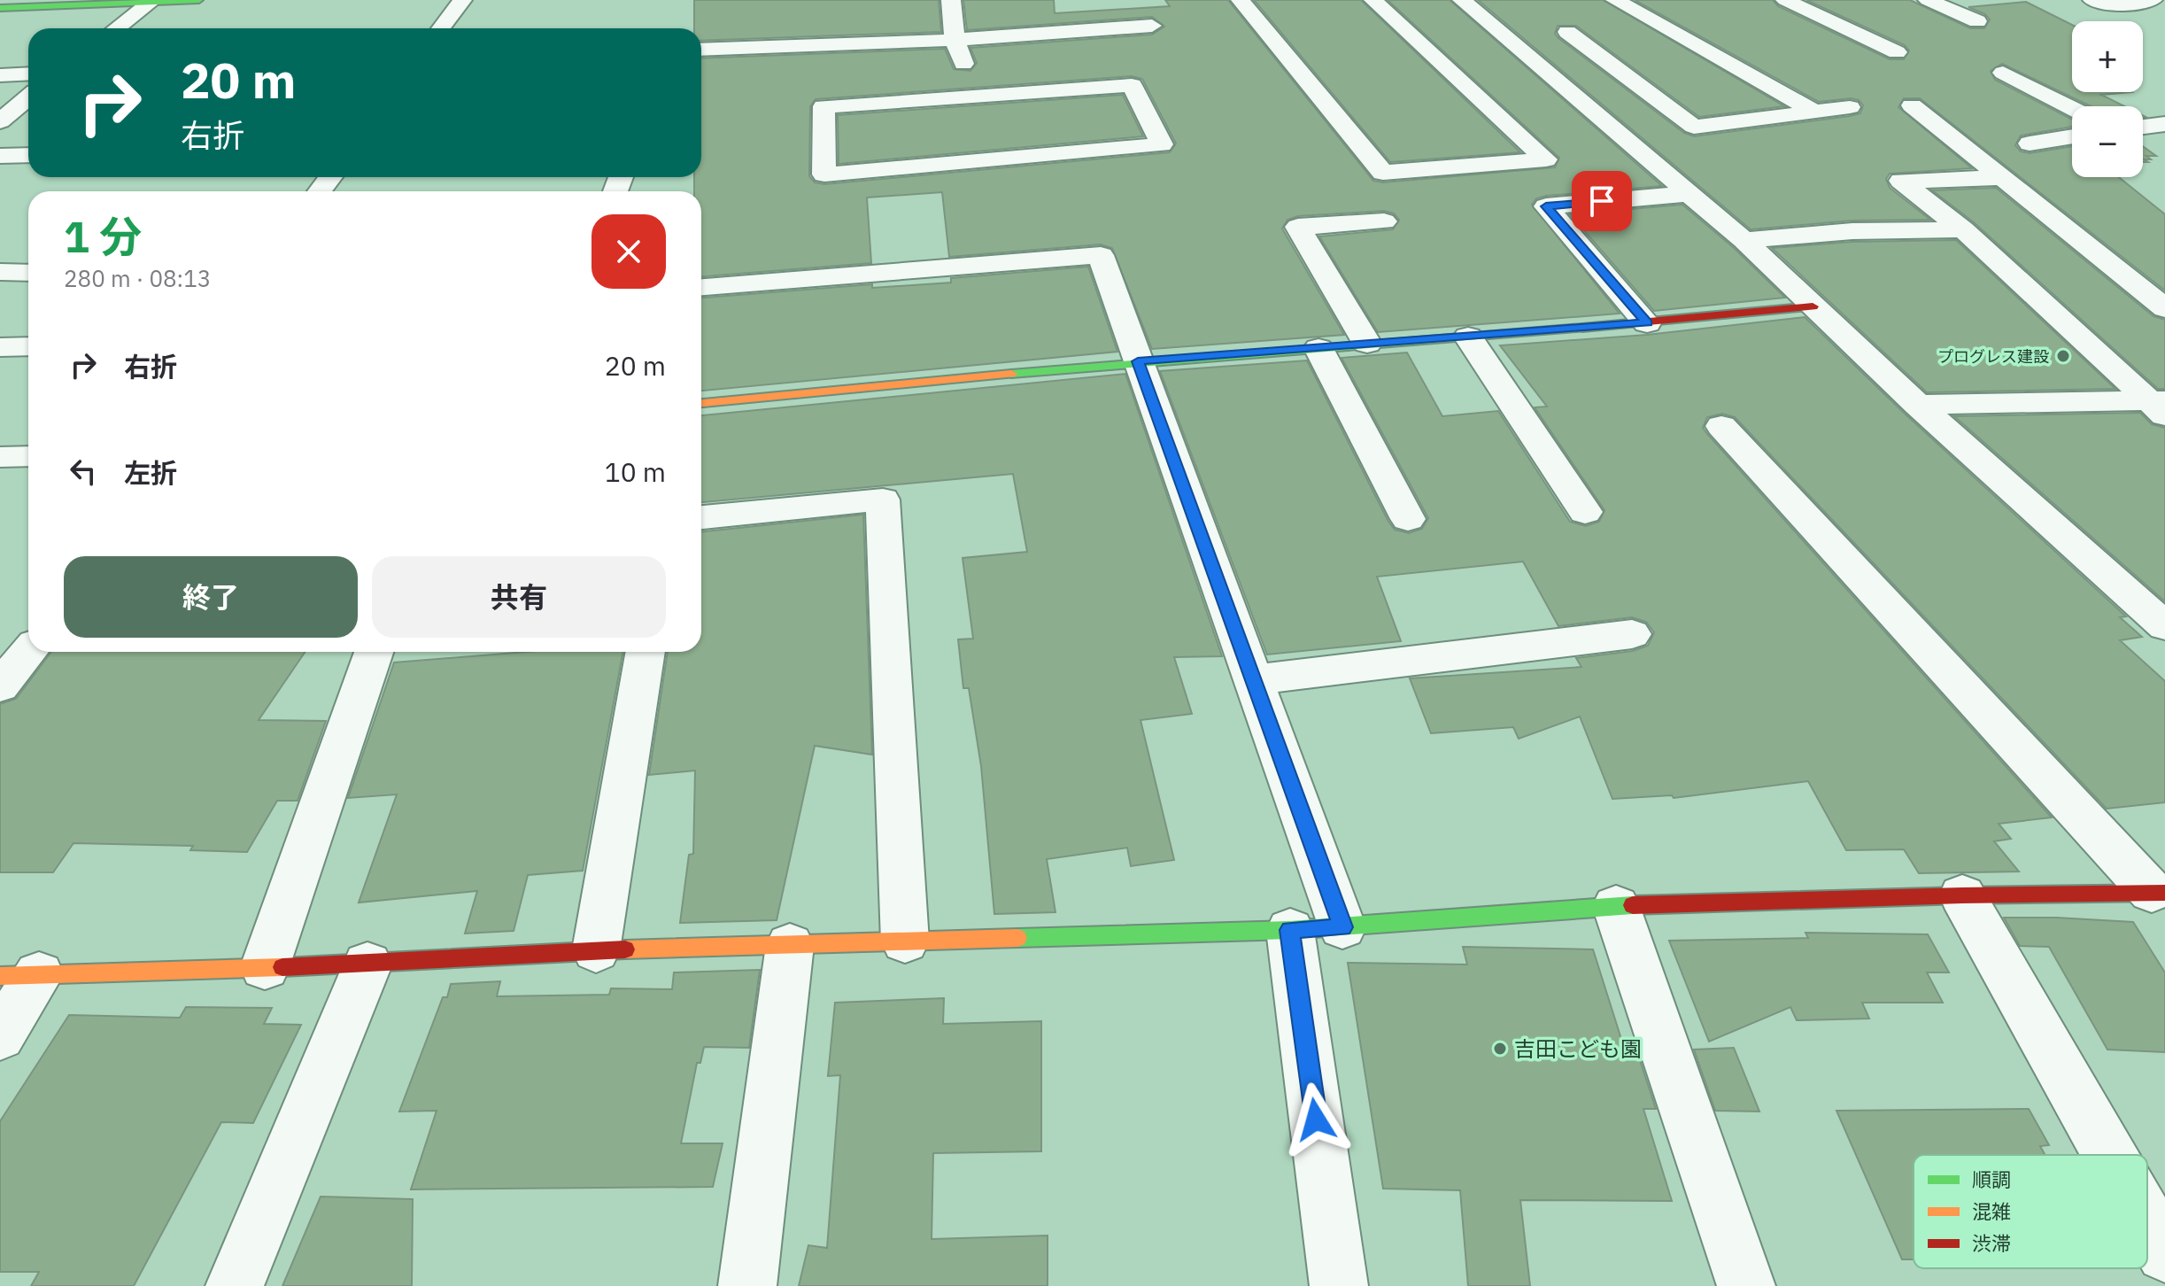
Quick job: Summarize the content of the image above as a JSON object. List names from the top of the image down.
{
  "places": ["プログレス建設", "吉田こども園"],
  "legend": ["順調", "混雑", "渋滞"],
  "page": {
    "map_buttons": ["+", "−"],
    "turn": ["20 m", "右折"],
    "heading": ["1 分", "280 m · 08:13"],
    "list": [
      {
        "name": "右折",
        "value": "20 m"
      },
      {
        "name": "左折",
        "value": "10 m"
      }
    ],
    "buttons": ["終了", "共有"]
  }
}
